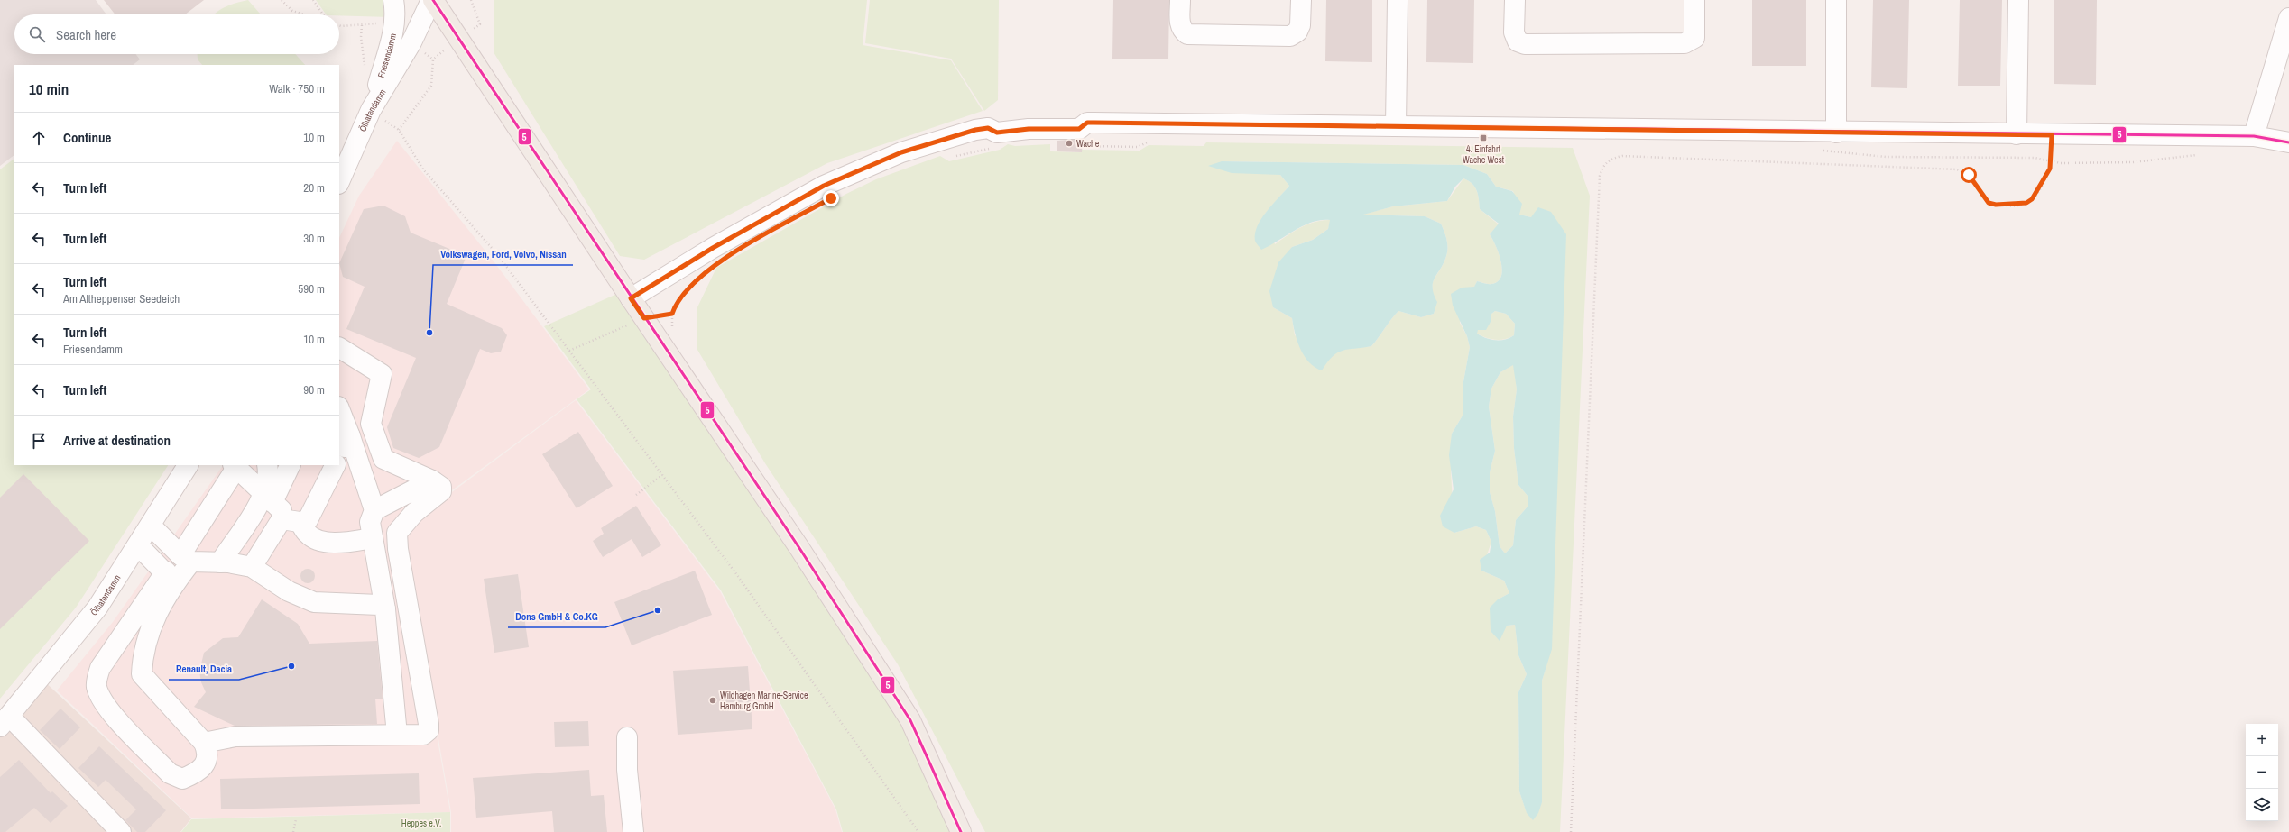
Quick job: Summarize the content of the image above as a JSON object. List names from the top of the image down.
{
  "streets": {
    "street": ["Friesendamm", "Ölhafendamm"]
  },
  "crossings": [
    ["Friesendamm", "Ölhafendamm"]
  ],
  "parks": ["Heppes e.V."],
  "places": {
    "transit": ["4. Einfahrt Wache West"],
    "other": [
      "Wache",
      "Volkswagen, Ford, Volvo, Nissan",
      "Dons GmbH & Co.KG",
      "Renault, Dacia",
      "Wildhagen Marine-Service Hamburg GmbH"
    ]
  },
  "lines": ["transit line 5"],
  "page": {
    "search": "Search here",
    "heading": ["10 min", "Walk · 750 m"],
    "list": [
      ["Continue", "10 m"],
      ["Turn left", "20 m"],
      ["Turn left", "30 m"],
      ["Turn left", "Am Altheppenser Seedeich", "590 m"],
      ["Turn left", "Friesendamm", "10 m"],
      ["Turn left", "90 m"],
      "Arrive at destination"
    ],
    "map_buttons": ["+", "−"]
  }
}
